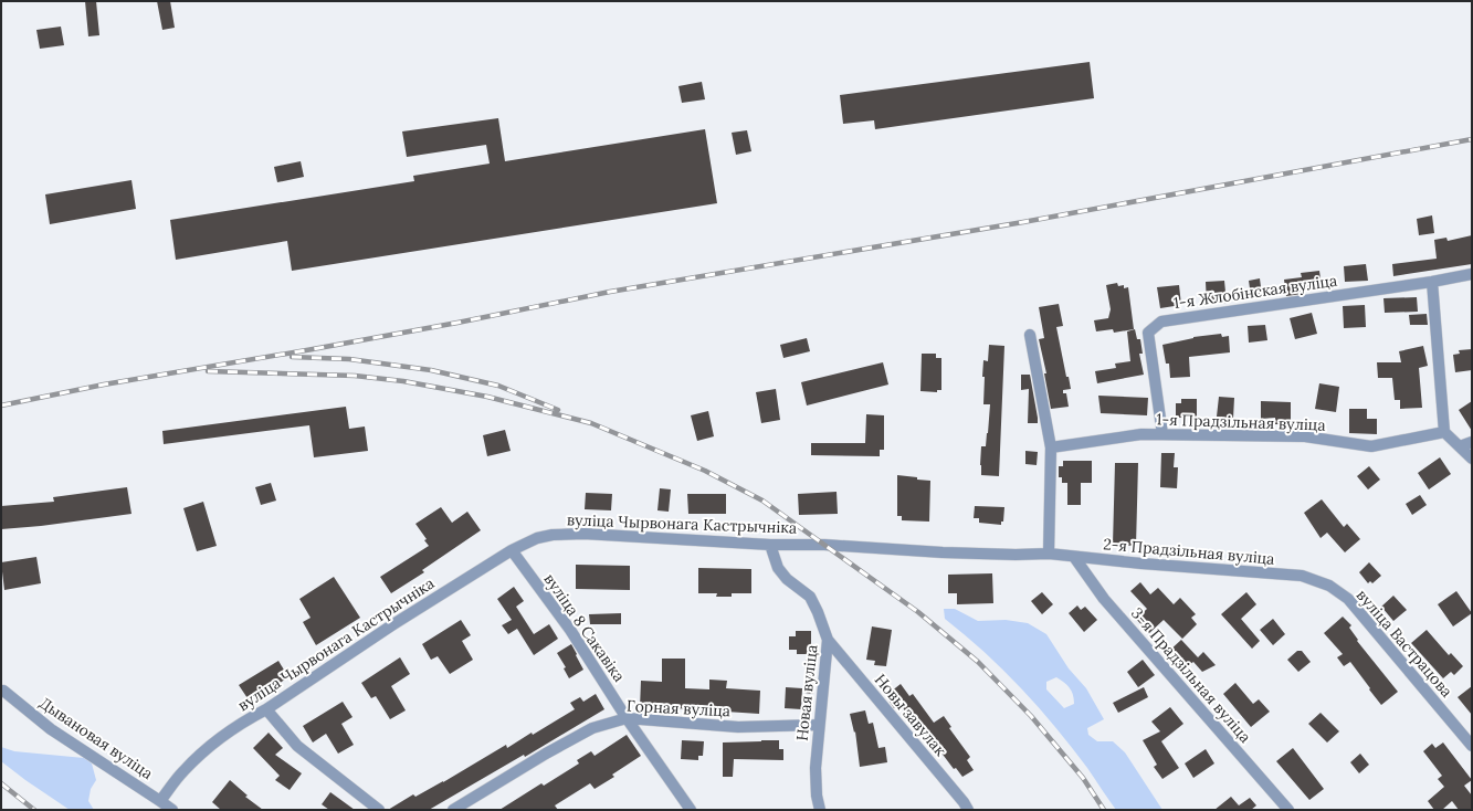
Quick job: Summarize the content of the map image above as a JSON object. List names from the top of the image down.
{
  "streets": {
    "street": [
      "1-я Жлобінская вуліца",
      "1-я Прадзільная вуліца",
      "вуліца Чырвонага Кастрычніка",
      "2-я Прадзільная вуліца",
      "вуліца 8 Сакавіка",
      "вуліца Вастрацова",
      "3-я Прадзільная вуліца",
      "Новая вуліца",
      "Горная вуліца",
      "Новы завулак",
      "Дывановая вуліца"
    ]
  },
  "crossings": [
    ["1-я Жлобінская вуліца", "1-я Прадзільная вуліца"],
    ["вуліца Чырвонага Кастрычніка", "2-я Прадзільная вуліца"],
    ["вуліца Чырвонага Кастрычніка", "вуліца 8 Сакавіка"],
    ["вуліца Чырвонага Кастрычніка", "3-я Прадзільная вуліца"],
    ["вуліца Чырвонага Кастрычніка", "Новая вуліца"],
    ["вуліца Чырвонага Кастрычніка", "Дывановая вуліца"],
    ["2-я Прадзільная вуліца", "вуліца Вастрацова"],
    ["2-я Прадзільная вуліца", "3-я Прадзільная вуліца"],
    ["вуліца 8 Сакавіка", "Горная вуліца"],
    ["Новая вуліца", "Горная вуліца"],
    ["Новая вуліца", "Новы завулак"]
  ]
}
